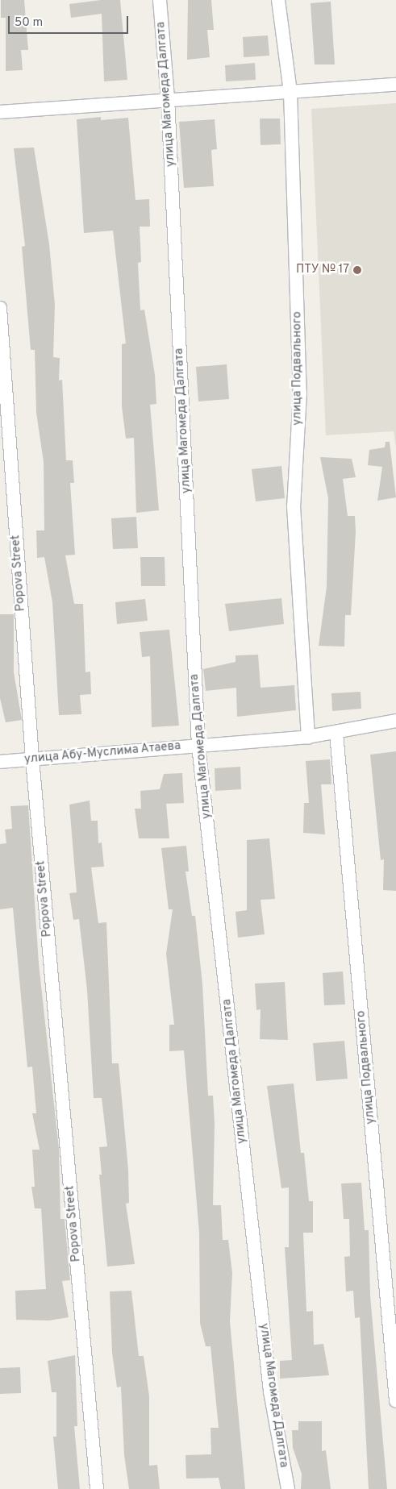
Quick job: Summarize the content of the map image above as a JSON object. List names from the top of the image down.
{
  "streets": {
    "street": [
      "улица Магомеда Далгата",
      "улица Подвального",
      "Popova Street",
      "улица Абу-Муслима Атаева"
    ]
  },
  "crossings": [
    ["улица Магомеда Далгата", "улица Абу-Муслима Атаева"],
    ["улица Подвального", "улица Абу-Муслима Атаева"],
    ["Popova Street", "улица Абу-Муслима Атаева"]
  ],
  "places": ["ПТУ № 17"],
  "scale_bar": "50 m"
}
